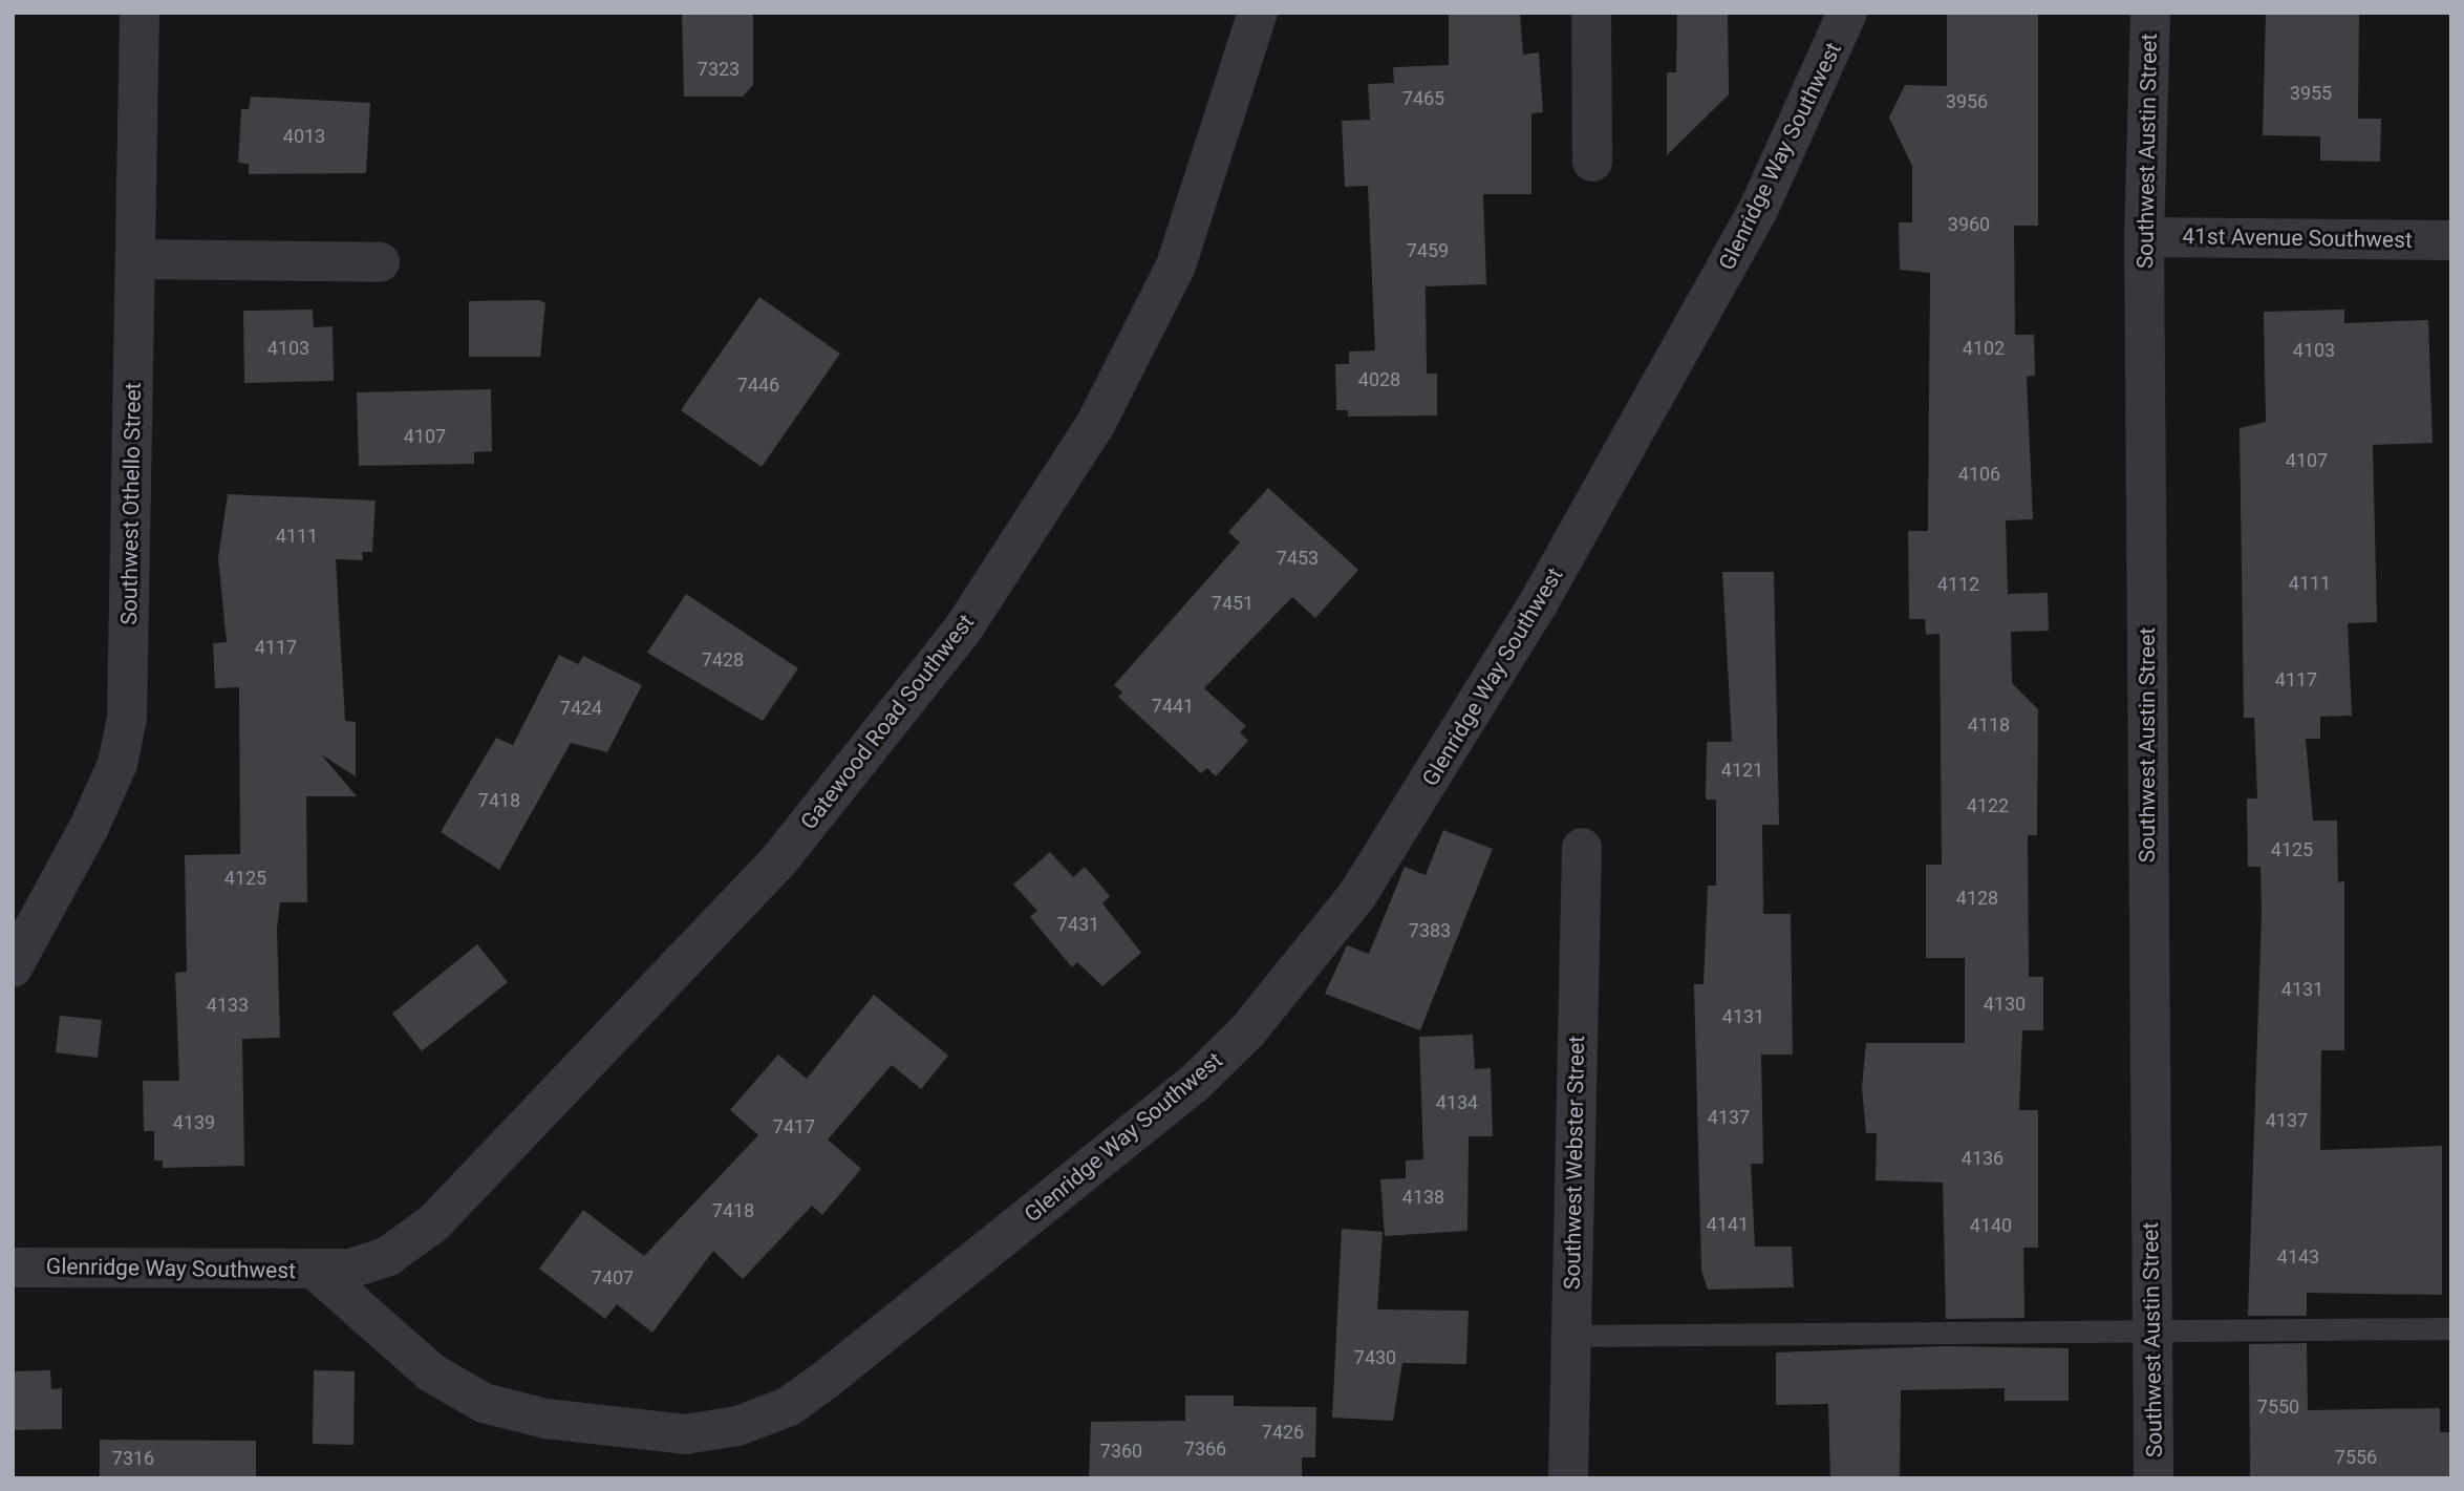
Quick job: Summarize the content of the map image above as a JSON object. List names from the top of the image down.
{
  "streets": {
    "street": [
      "Southwest Austin Street",
      "Glenridge Way Southwest",
      "41st Avenue Southwest",
      "Southwest Othello Street",
      "Gatewood Road Southwest",
      "Southwest Webster Street"
    ]
  },
  "crossings": [
    ["Southwest Austin Street", "41st Avenue Southwest"],
    ["Glenridge Way Southwest", "Gatewood Road Southwest"]
  ],
  "house_numbers": [
    "7323",
    "3955",
    "7465",
    "3956",
    "4013",
    "3960",
    "7459",
    "4103",
    "4102",
    "4103",
    "4028",
    "7446",
    "4107",
    "4107",
    "4106",
    "4111",
    "7453",
    "4111",
    "4112",
    "7451",
    "4117",
    "7428",
    "4117",
    "7441",
    "7424",
    "4118",
    "4121",
    "7418",
    "4122",
    "4125",
    "4125",
    "4128",
    "7431",
    "7383",
    "4131",
    "4130",
    "4133",
    "4131",
    "4134",
    "4137",
    "4137",
    "4139",
    "7417",
    "4136",
    "4138",
    "7418",
    "4141",
    "4140",
    "4143",
    "7407",
    "7430",
    "7550",
    "7426",
    "7366",
    "7360",
    "7556",
    "7316"
  ]
}
